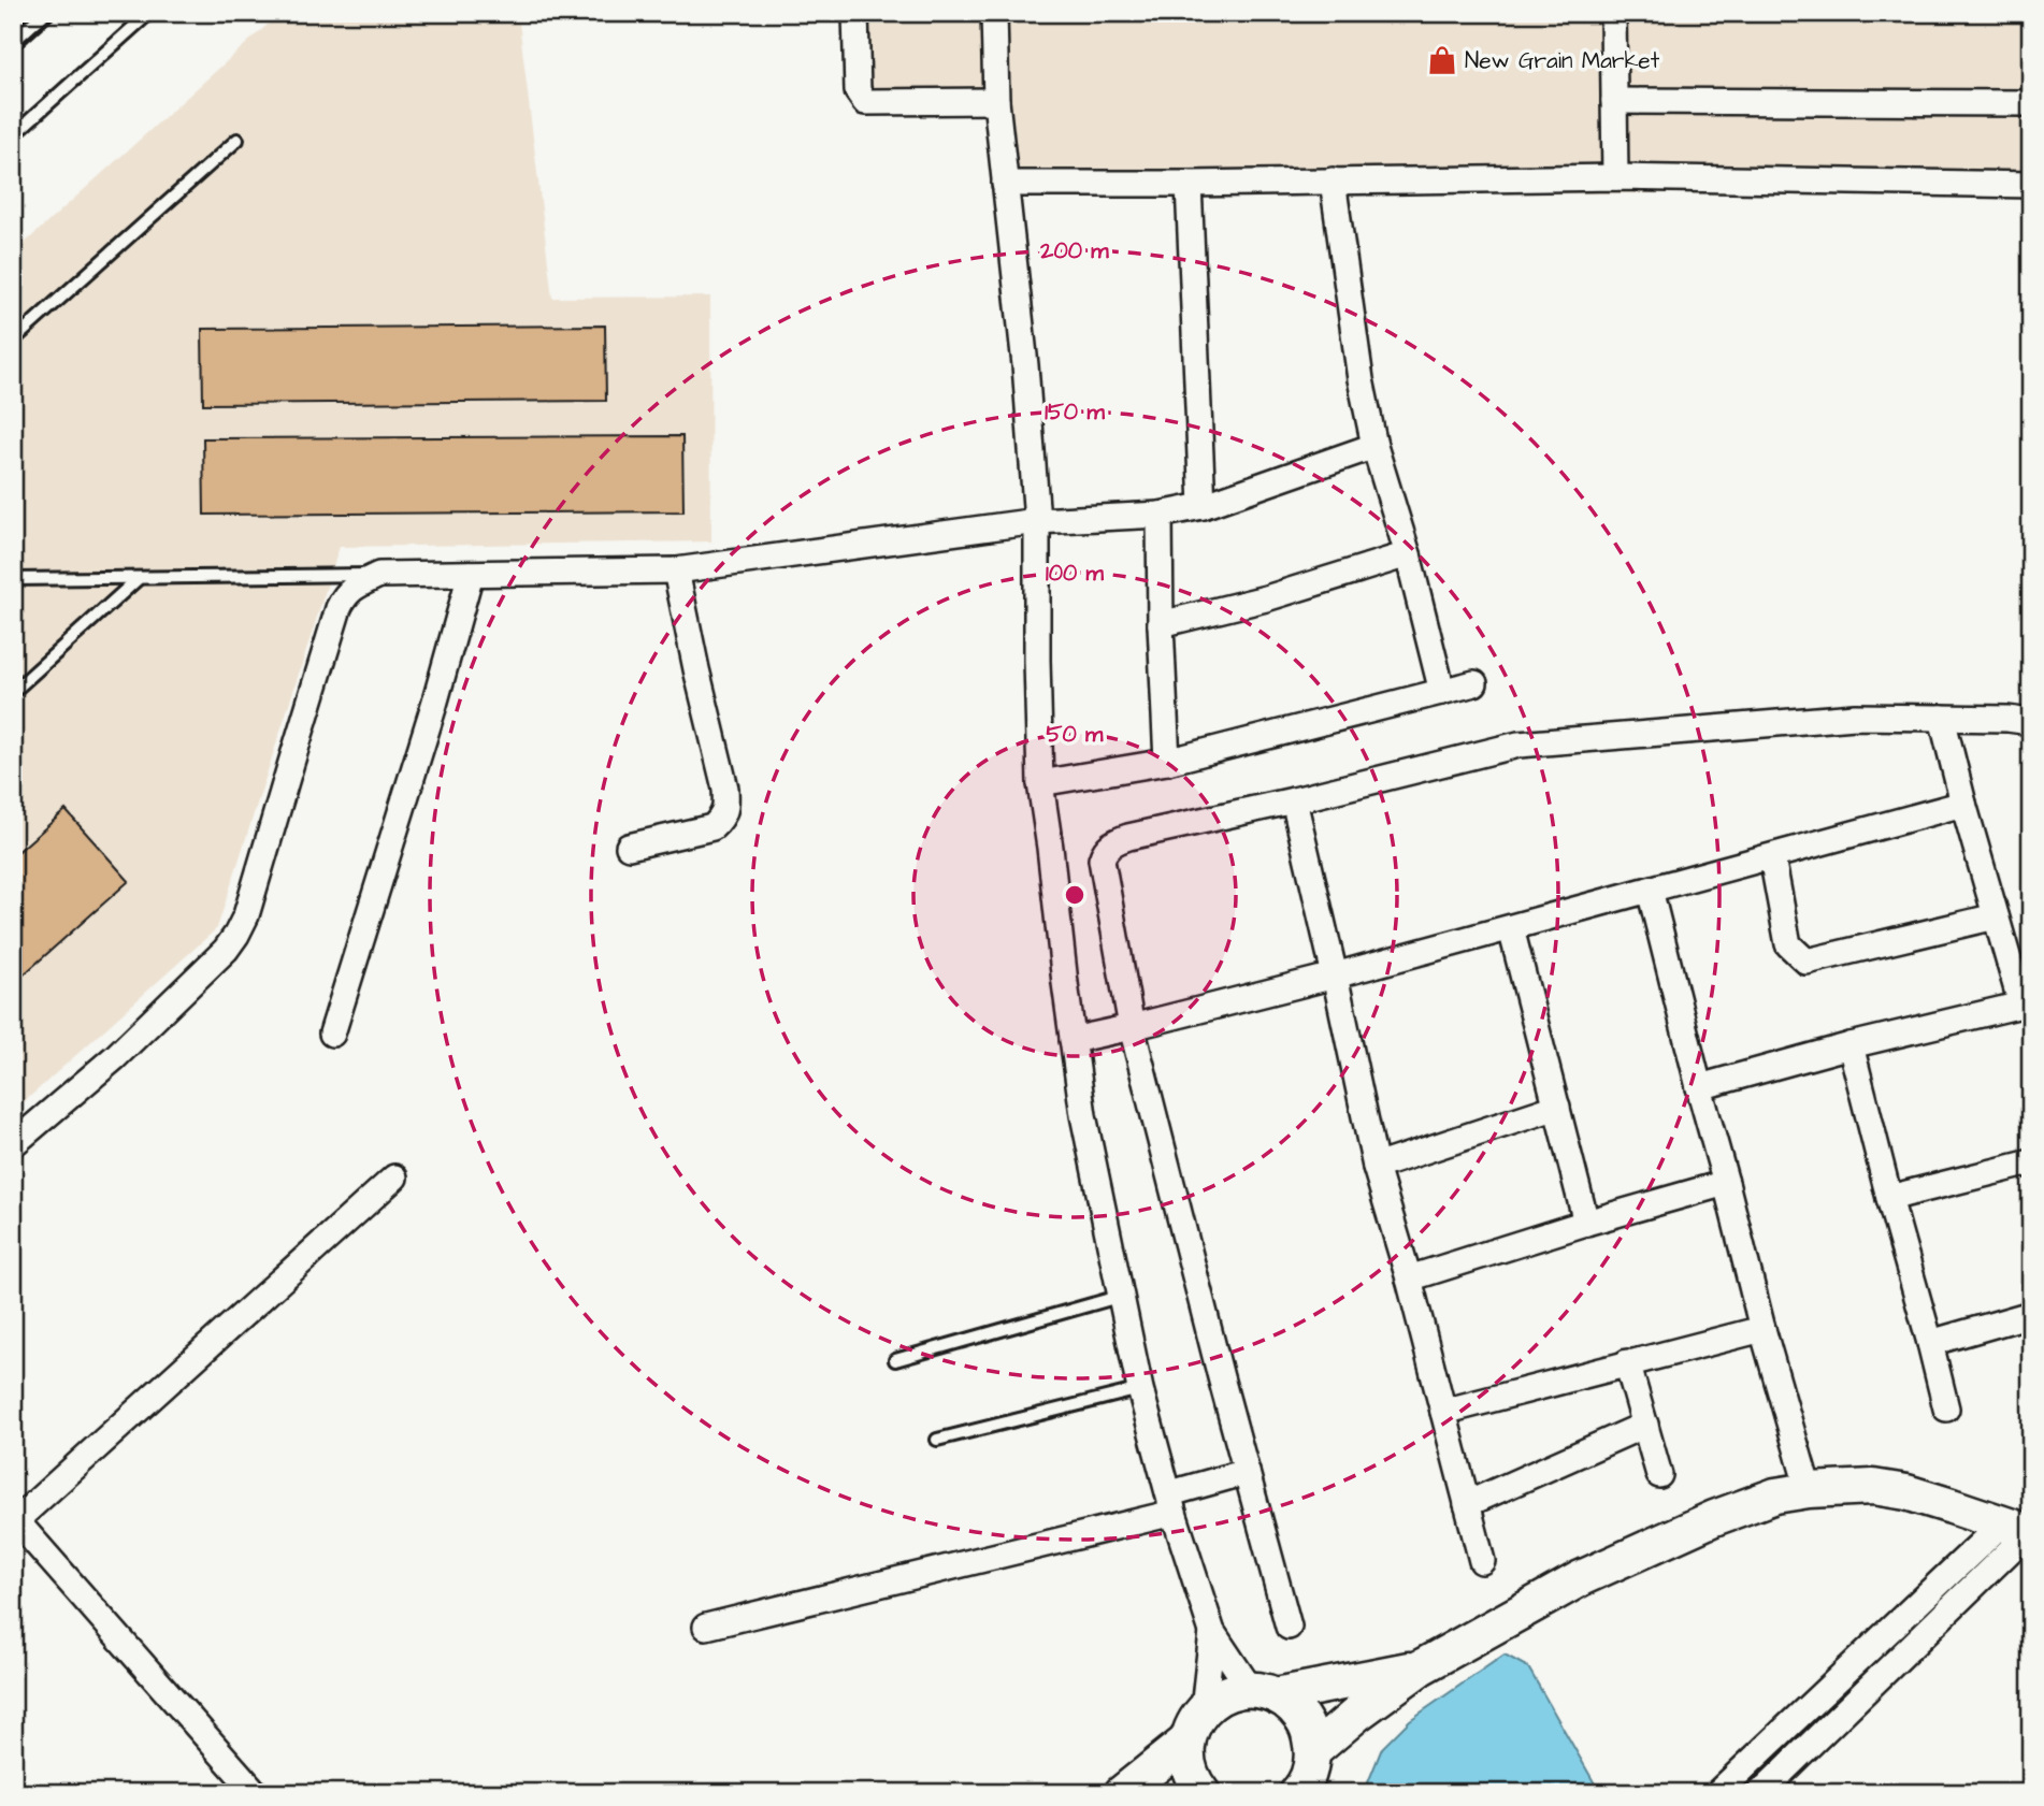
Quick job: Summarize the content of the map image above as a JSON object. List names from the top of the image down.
{
  "places": {
    "shop": ["New Grain Market"]
  },
  "rings": [
    "200 m",
    "150 m",
    "100 m",
    "50 m"
  ]
}
